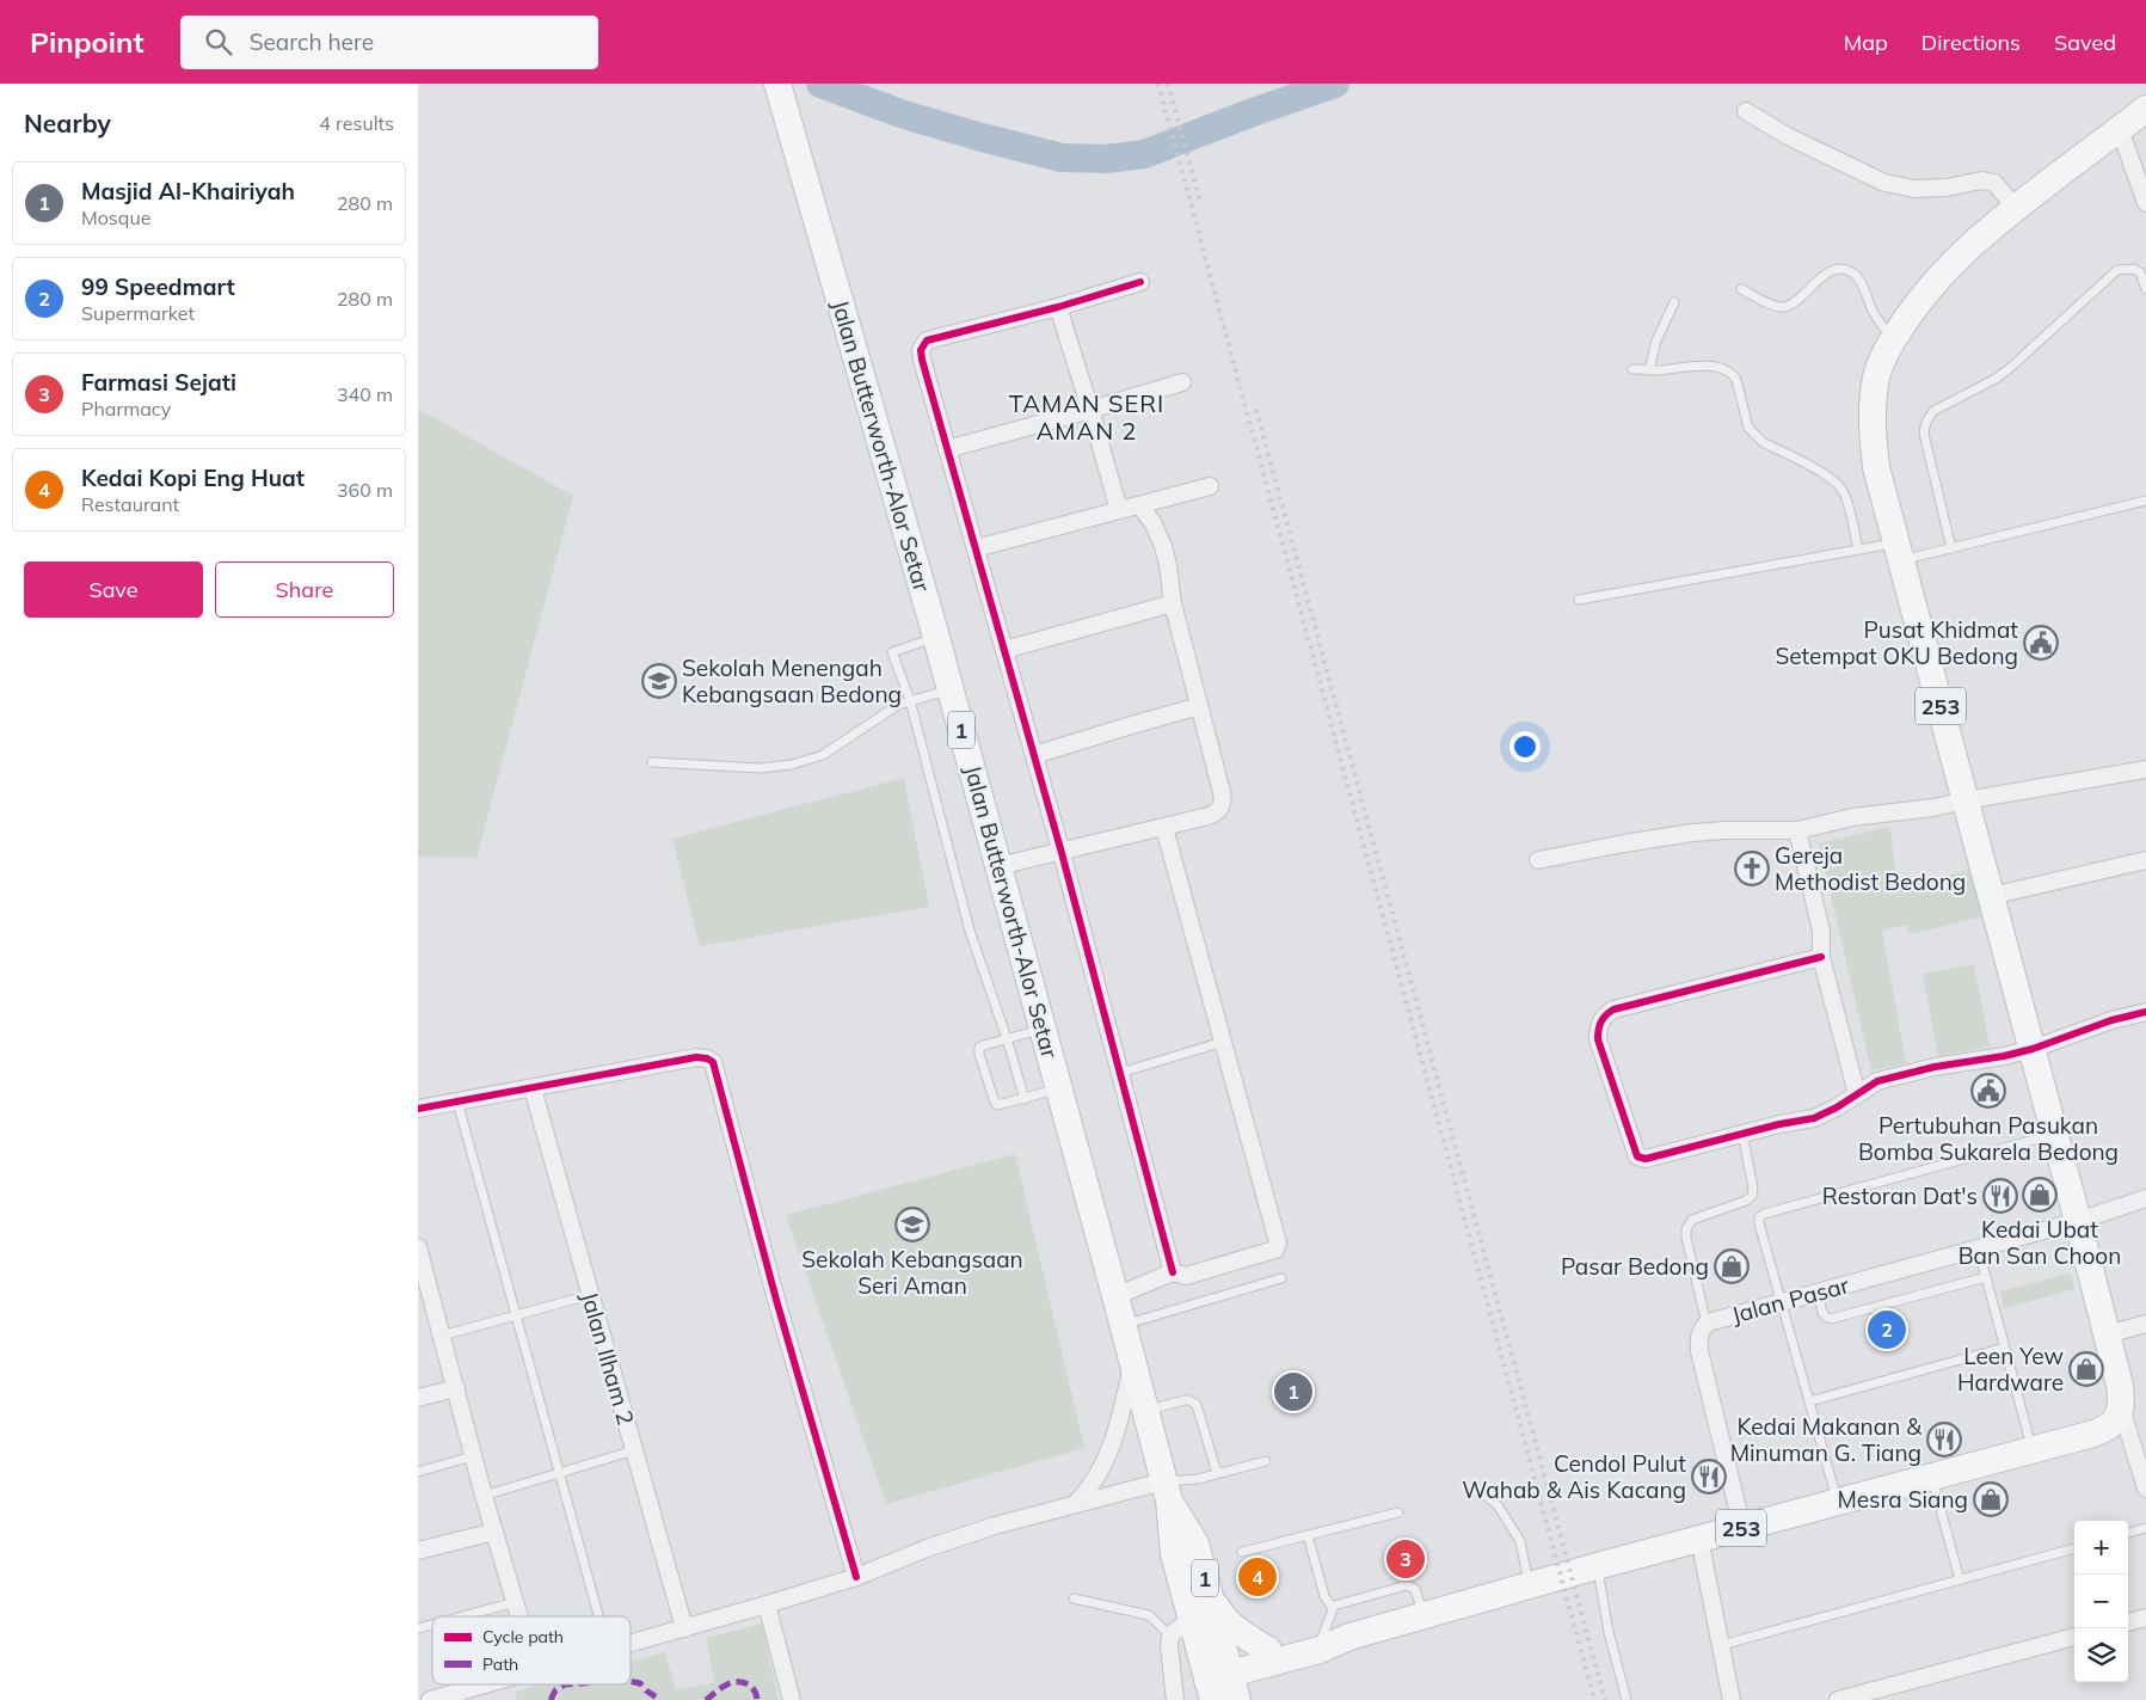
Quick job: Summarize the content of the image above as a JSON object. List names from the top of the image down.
{
  "streets": {
    "main road": ["Jalan Butterworth-Alor Setar", "253", "1"],
    "street": ["Jalan Pasar", "Jalan Ilham 2"]
  },
  "crossings": [
    ["Jalan Butterworth-Alor Setar", "253"],
    ["253", "Jalan Pasar"]
  ],
  "districts": ["TAMAN SERI AMAN 2"],
  "places": {
    "public building": ["Pusat Khidmat Setempat OKU Bedong", "Pertubuhan Pasukan Bomba Sukarela Bedong"],
    "school or university": ["Sekolah Menengah Kebangsaan Bedong", "Sekolah Kebangsaan Seri Aman"],
    "church": ["Gereja Methodist Bedong"],
    "shop": [
      "Kedai Ubat Ban San Choon",
      "Pasar Bedong",
      "Leen Yew Hardware",
      "Mesra Siang"
    ],
    "restaurant": ["Restoran Dat's", "Kedai Makanan & Minuman G. Tiang", "Cendol Pulut Wahab & Ais Kacang"]
  },
  "legend": ["Cycle path", "Path"],
  "page": {
    "header": "Pinpoint",
    "search": "Search here",
    "nav": ["Map", "Directions", "Saved"],
    "heading": ["Nearby", "4 results"],
    "list": [
      {
        "mark": "1",
        "name": "Masjid Al-Khairiyah",
        "note": "Mosque",
        "value": "280 m"
      },
      {
        "mark": "2",
        "name": "99 Speedmart",
        "note": "Supermarket",
        "value": "280 m"
      },
      {
        "mark": "3",
        "name": "Farmasi Sejati",
        "note": "Pharmacy",
        "value": "340 m"
      },
      {
        "mark": "4",
        "name": "Kedai Kopi Eng Huat",
        "note": "Restaurant",
        "value": "360 m"
      }
    ],
    "buttons": ["Save", "Share"],
    "pins": [
      "2",
      "1",
      "3",
      "4"
    ],
    "map_buttons": ["+", "−"]
  }
}
